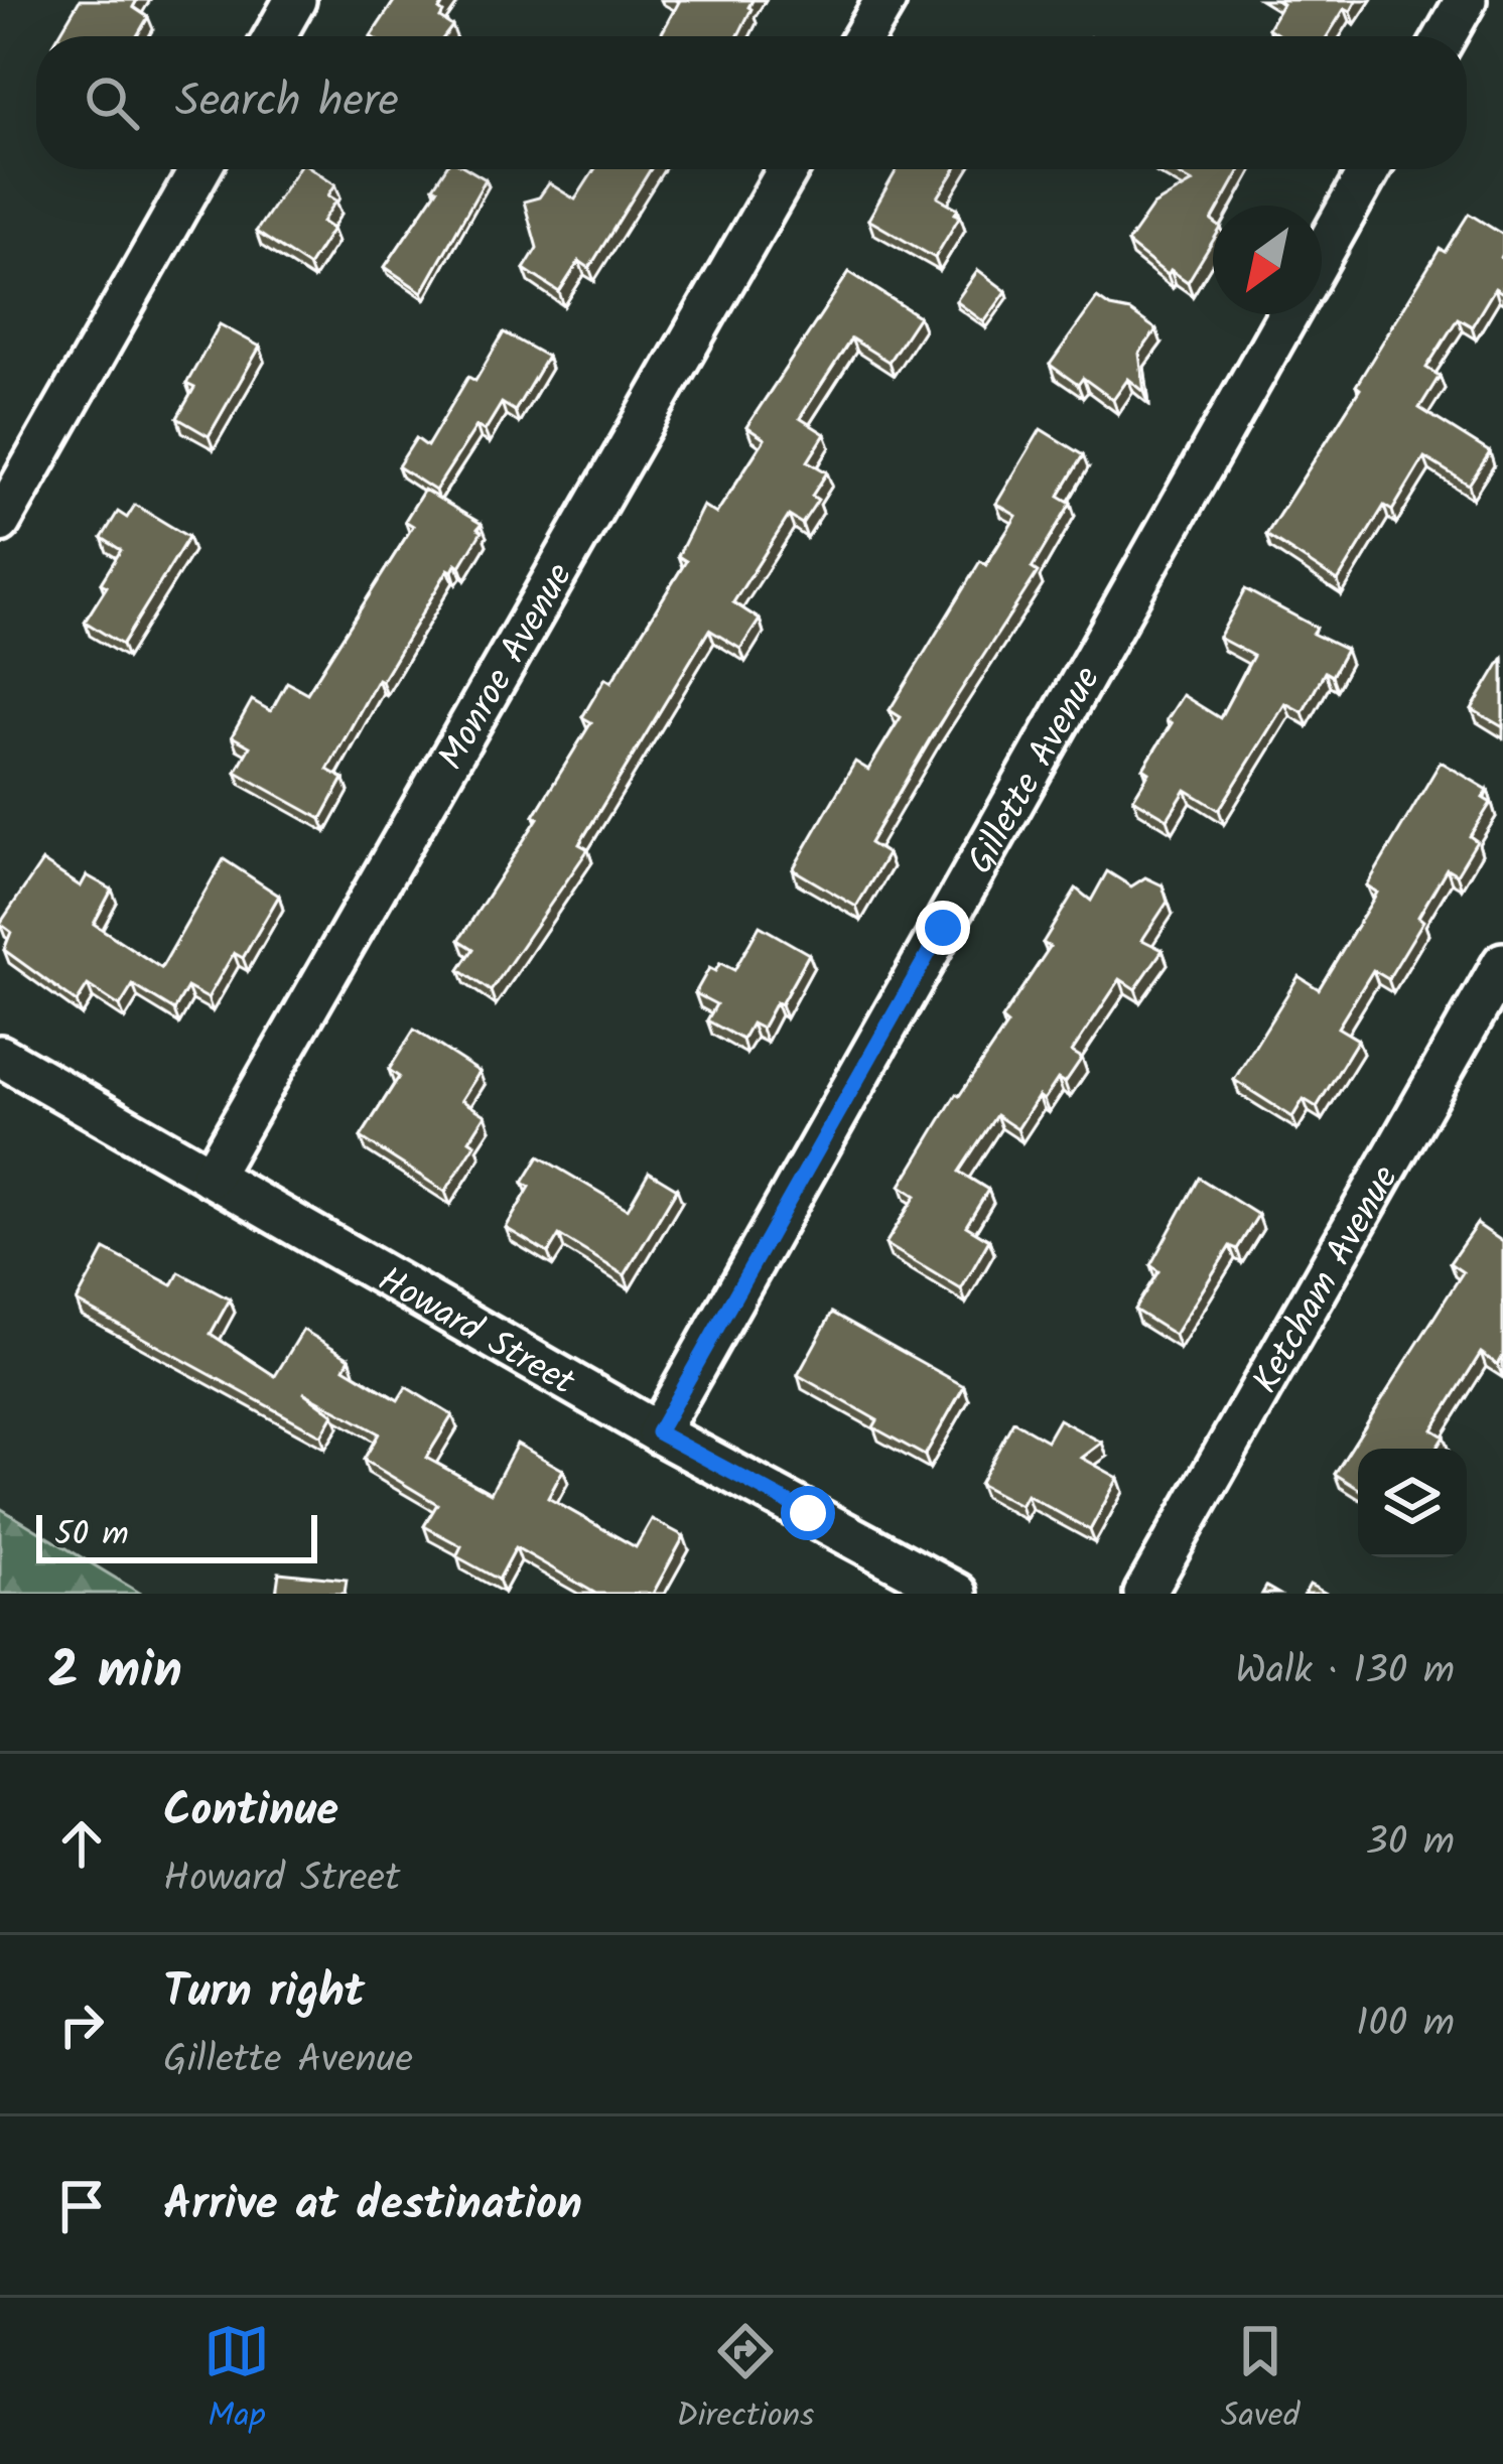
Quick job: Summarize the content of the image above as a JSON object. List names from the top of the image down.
{
  "streets": {
    "street": [
      "Monroe Avenue",
      "Gillette Avenue",
      "Ketcham Avenue",
      "Howard Street"
    ]
  },
  "crossings": [
    ["Monroe Avenue", "Howard Street"],
    ["Gillette Avenue", "Howard Street"]
  ],
  "scale_bar": "50 m",
  "north": "bottom left",
  "page": {
    "search": "Search here",
    "scale": "50 m",
    "heading": ["2 min", "Walk · 130 m"],
    "list": [
      ["Continue", "Howard Street", "30 m"],
      ["Turn right", "Gillette Avenue", "100 m"],
      "Arrive at destination"
    ],
    "nav": ["Map", "Directions", "Saved"]
  }
}
